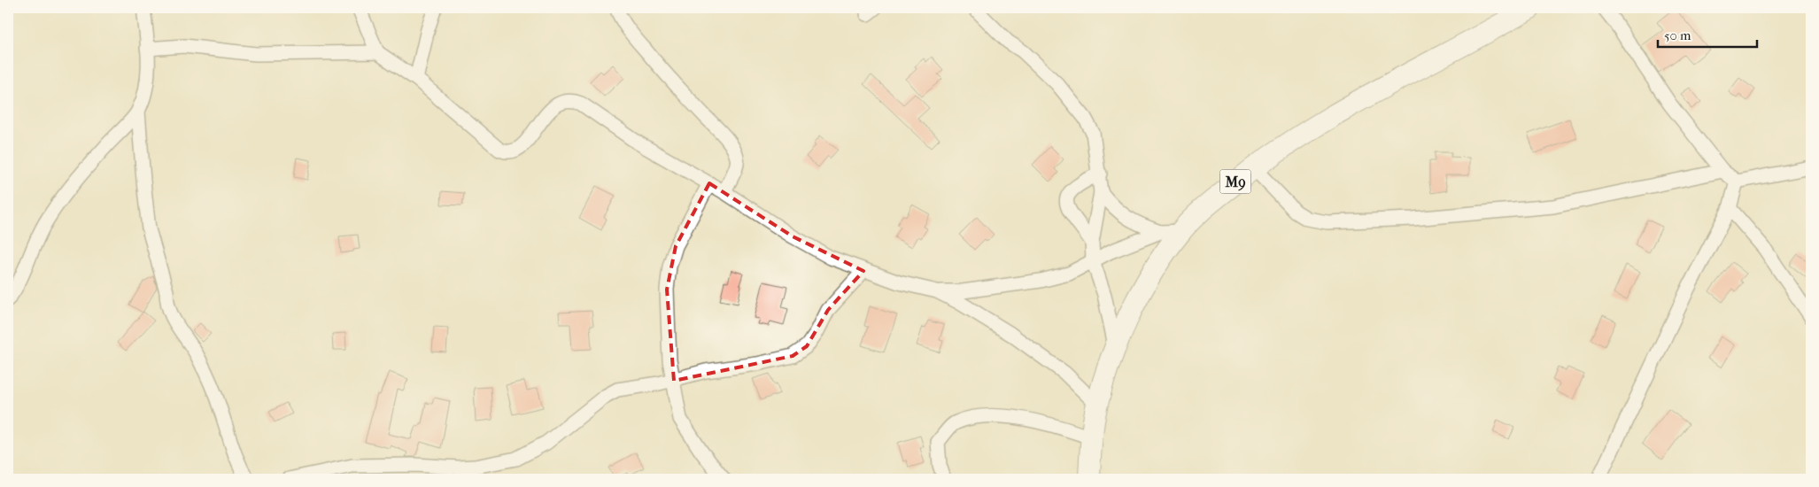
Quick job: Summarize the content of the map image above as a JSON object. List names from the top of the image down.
{
  "streets": {
    "main road": ["M9"]
  },
  "scale_bar": "50 m"
}
